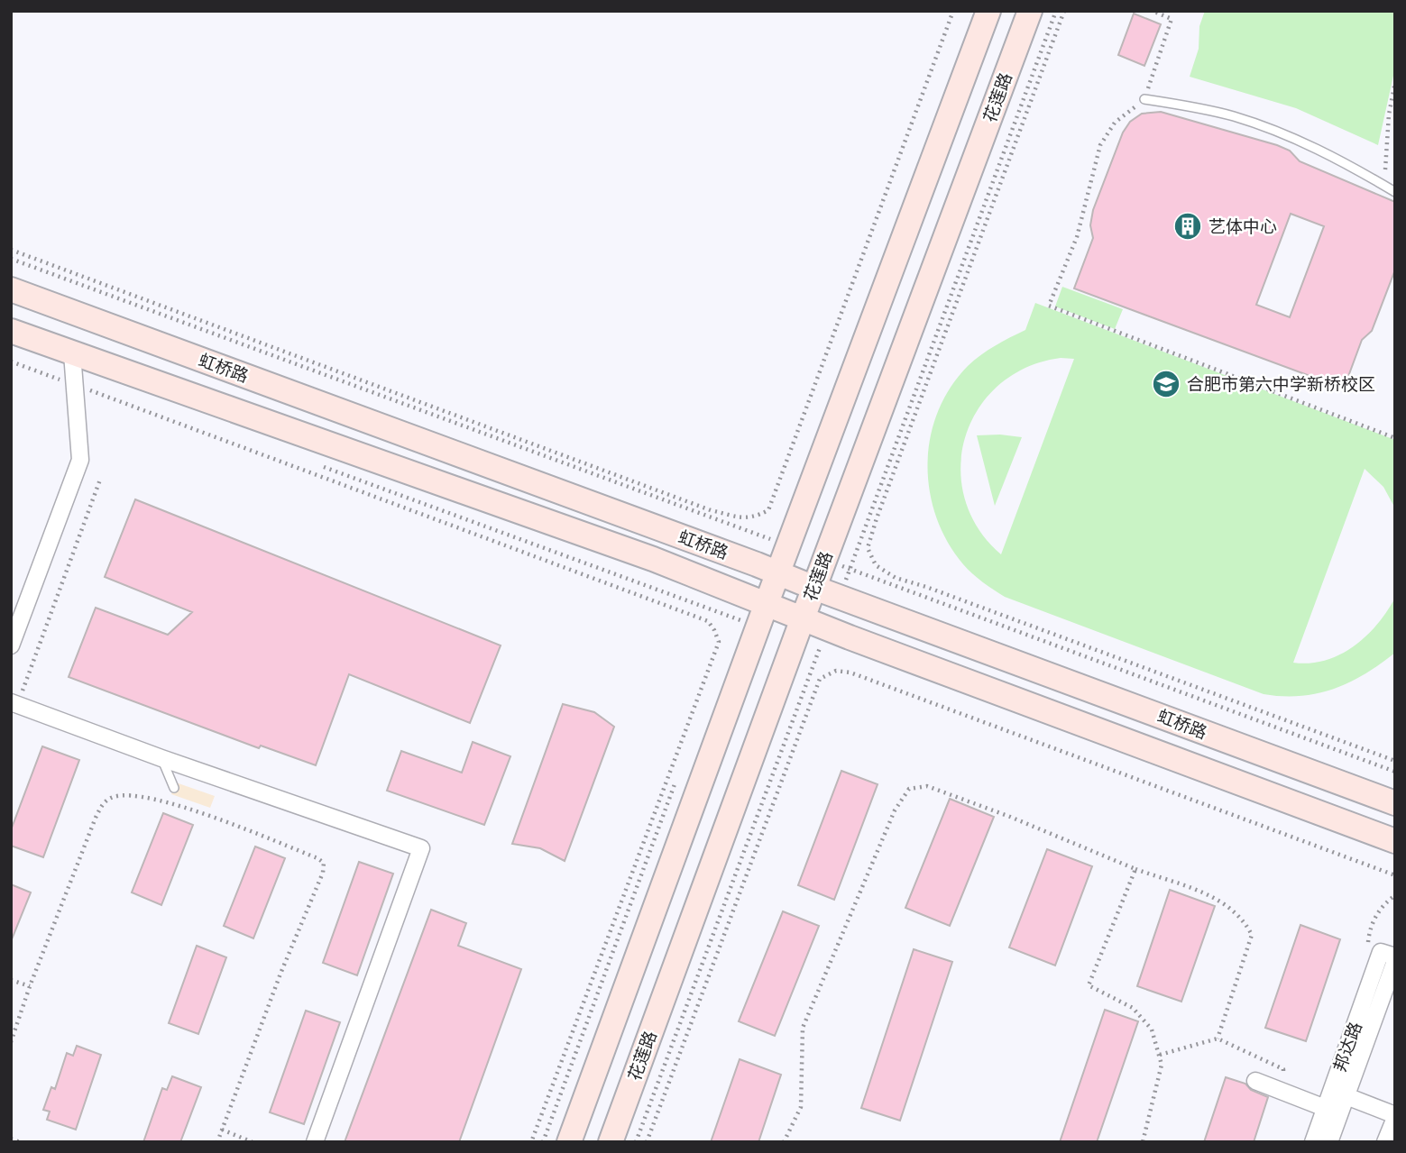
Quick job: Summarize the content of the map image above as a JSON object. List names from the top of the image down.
{
  "streets": {
    "main road": ["花莲路", "虹桥路"],
    "street": ["邦达路"]
  },
  "crossings": [
    ["花莲路", "虹桥路"]
  ],
  "places": {
    "building": ["艺体中心"],
    "school or university": ["合肥市第六中学新桥校区"]
  }
}
